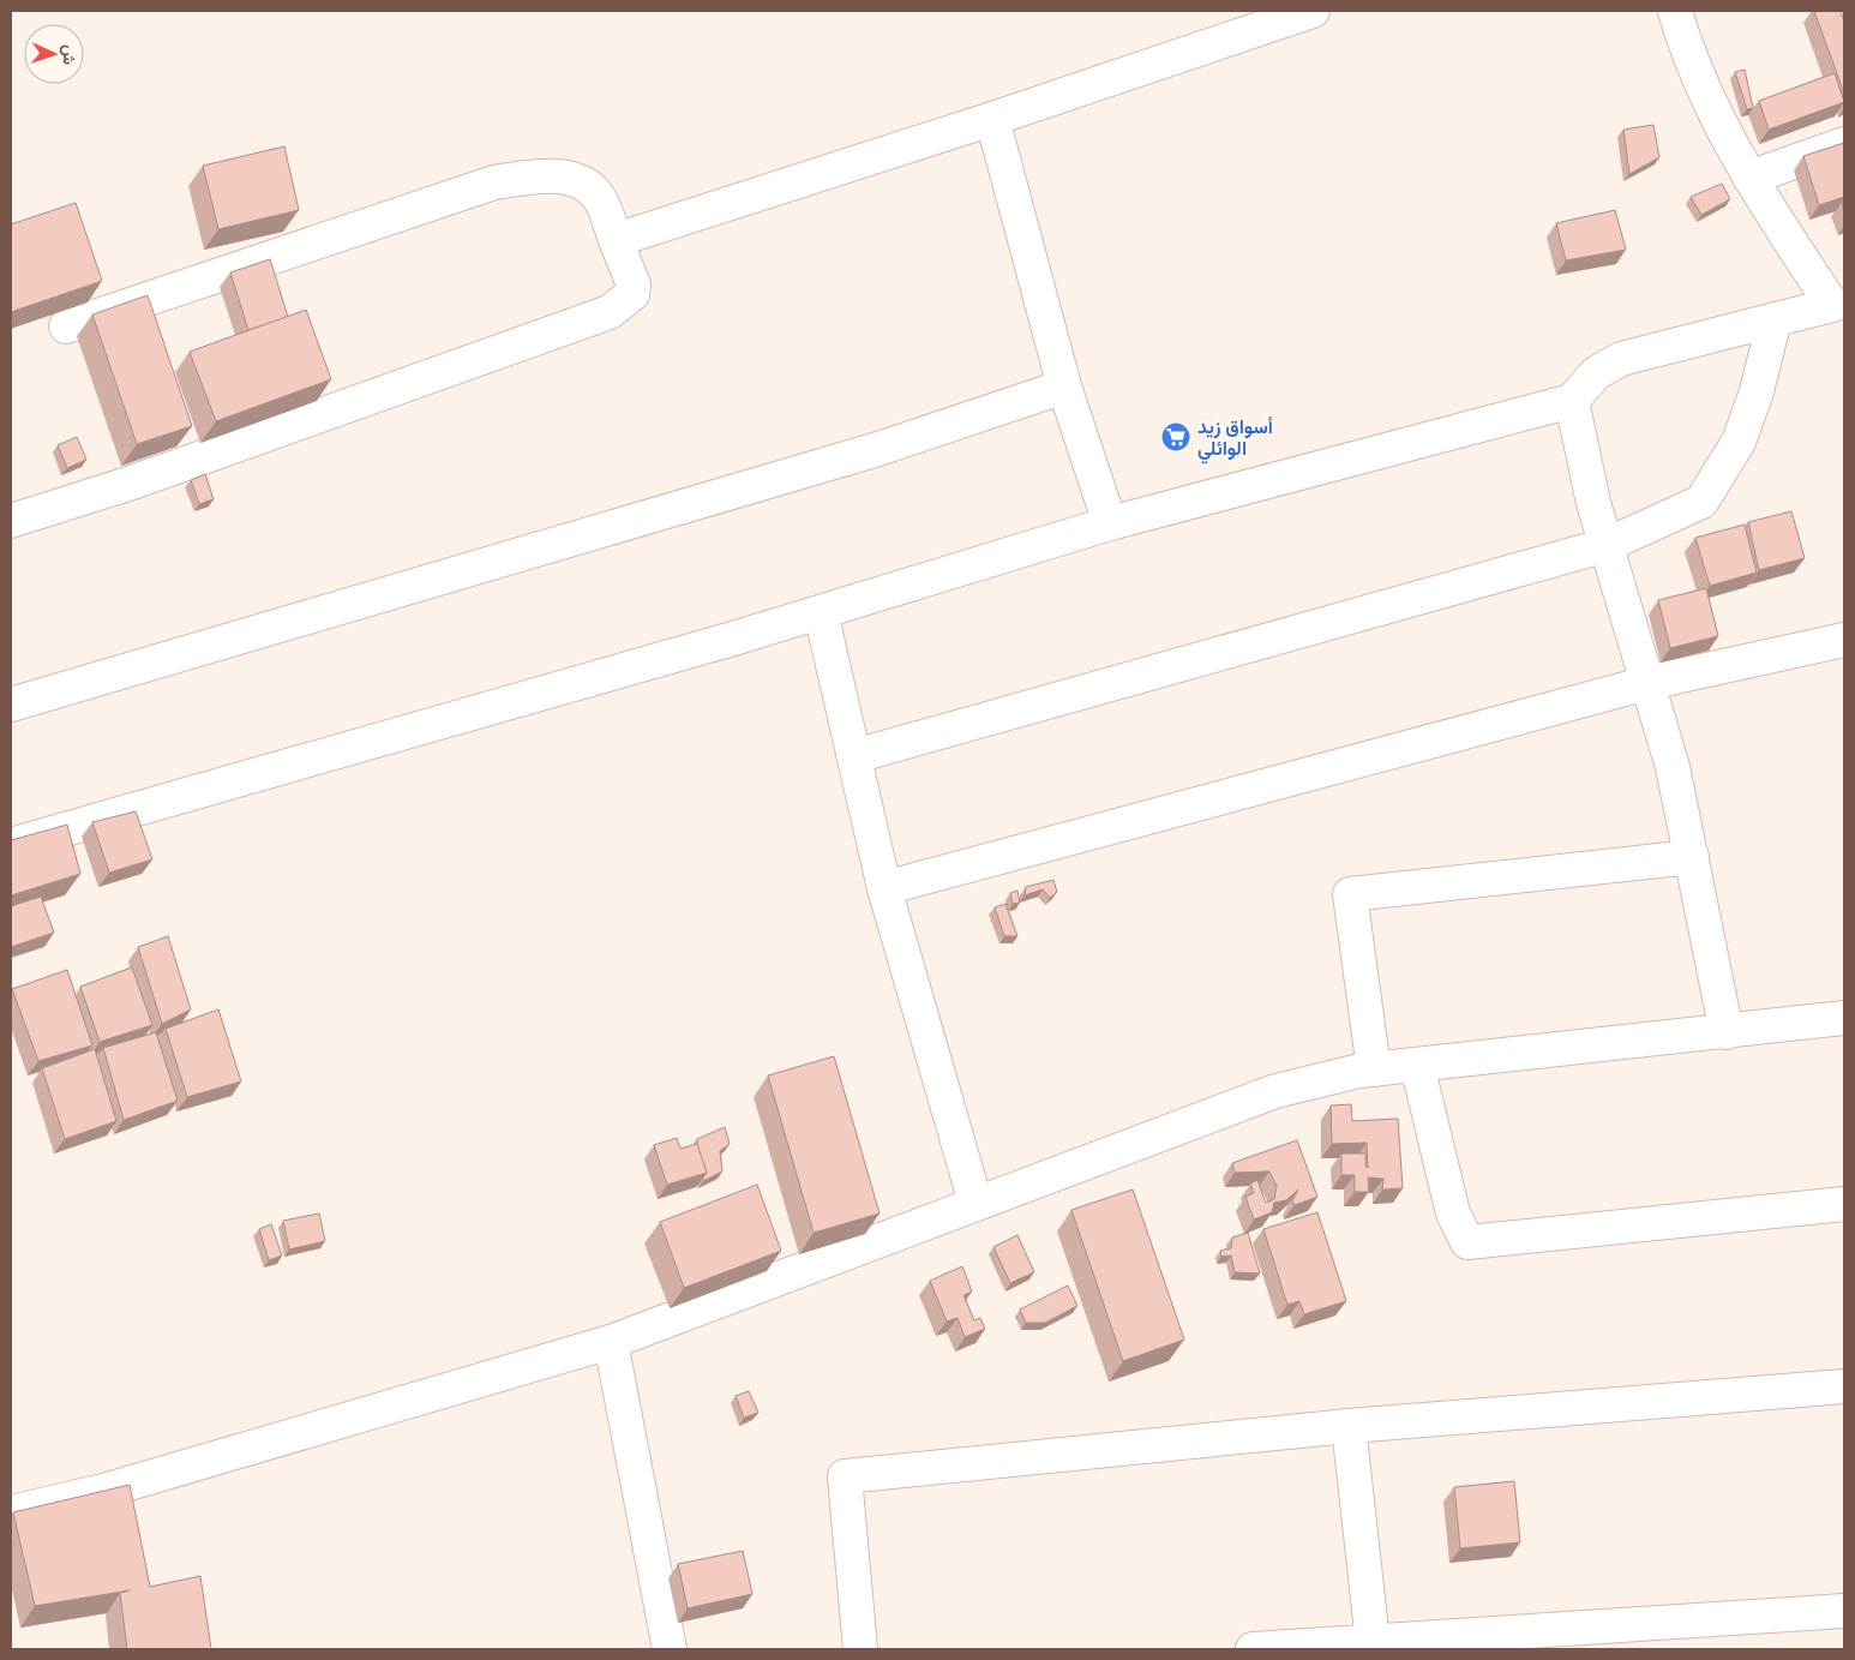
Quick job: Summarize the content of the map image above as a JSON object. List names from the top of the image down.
{
  "places": {
    "supermarket": ["أسواق زيد الوائلي"]
  },
  "north": "right"
}
